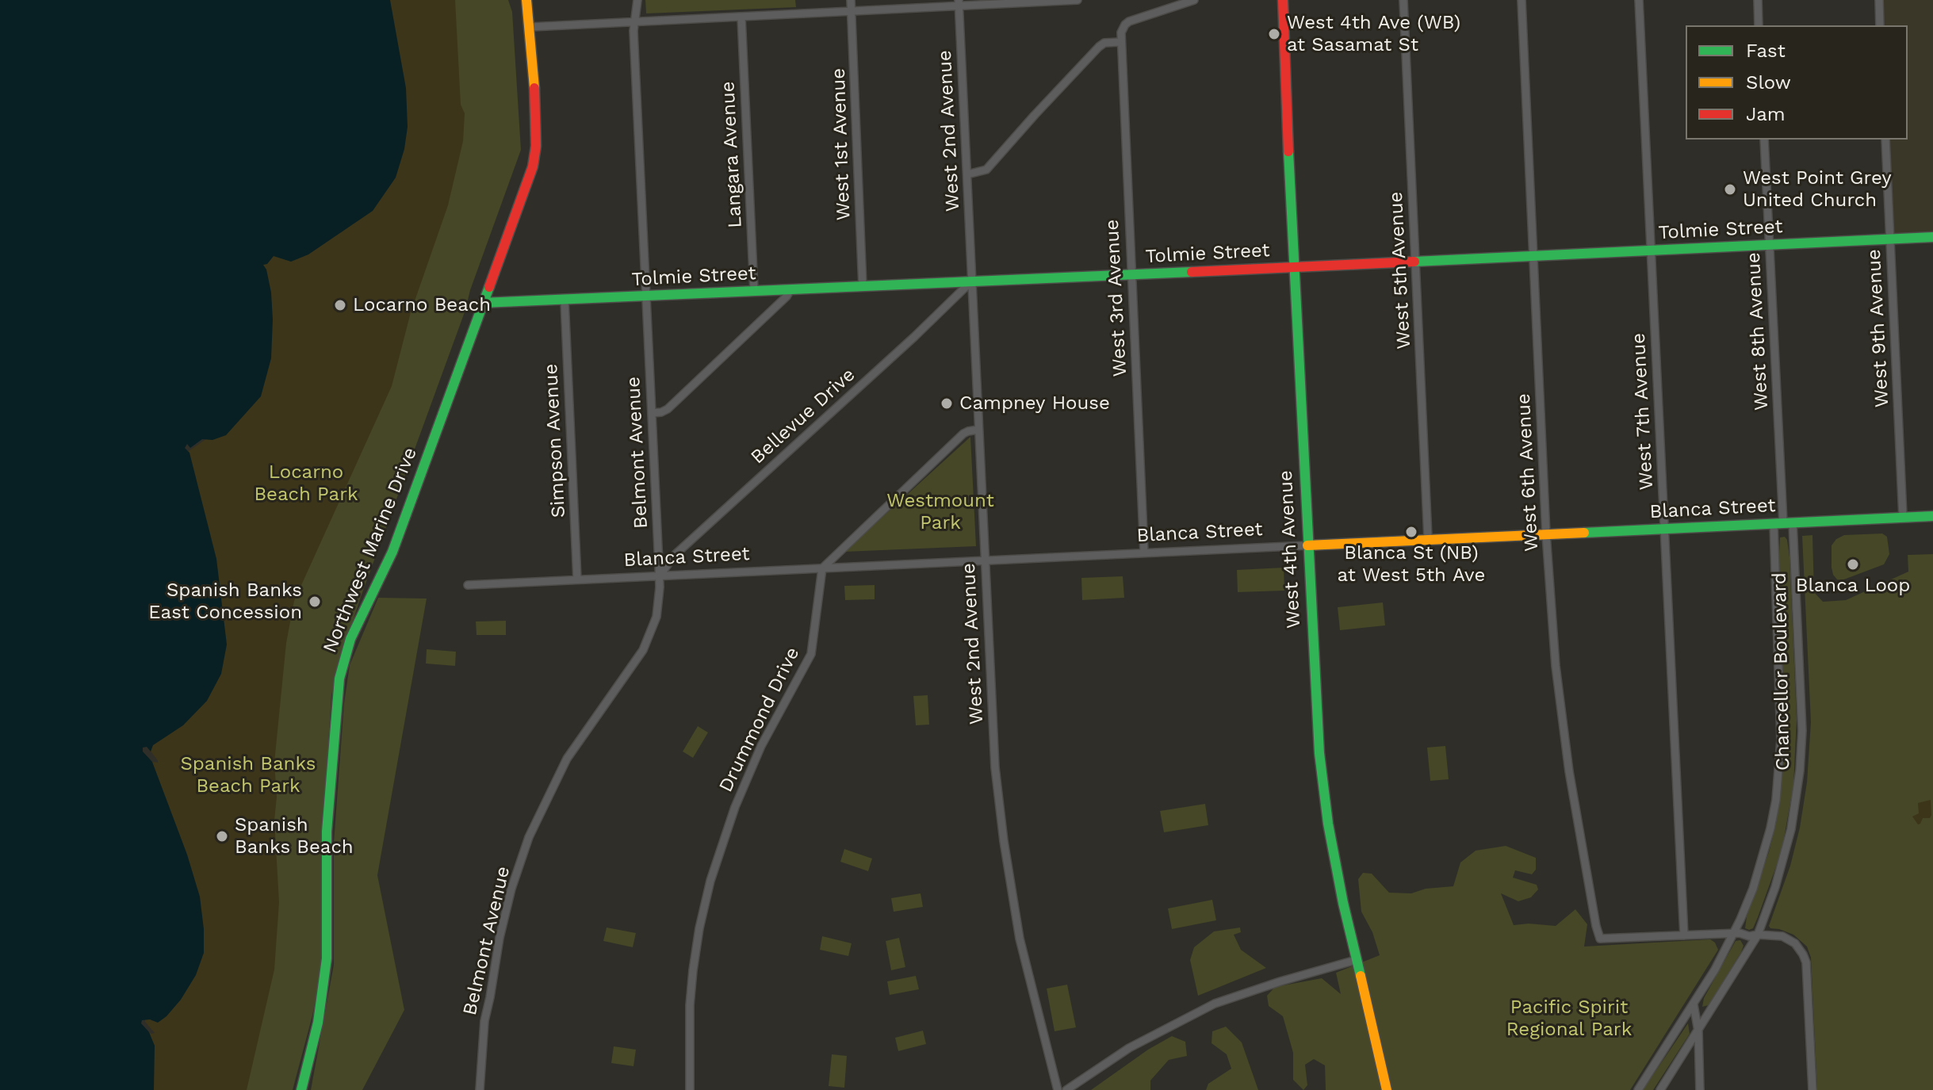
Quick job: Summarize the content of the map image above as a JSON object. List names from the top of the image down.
{
  "streets": {
    "street": [
      "West 2nd Avenue",
      "West 1st Avenue",
      "Langara Avenue",
      "Tolmie Street",
      "West 5th Avenue",
      "West 3rd Avenue",
      "West 9th Avenue",
      "West 8th Avenue",
      "West 7th Avenue",
      "Bellevue Drive",
      "Simpson Avenue",
      "Belmont Avenue",
      "West 6th Avenue",
      "Blanca Street",
      "West 4th Avenue",
      "Northwest Marine Drive",
      "Chancellor Boulevard",
      "Drummond Drive"
    ]
  },
  "crossings": [
    ["West 2nd Avenue", "Tolmie Street"],
    ["West 2nd Avenue", "Bellevue Drive"],
    ["West 2nd Avenue", "Blanca Street"],
    ["West 1st Avenue", "Tolmie Street"],
    ["Langara Avenue", "Tolmie Street"],
    ["Tolmie Street", "West 5th Avenue"],
    ["Tolmie Street", "West 3rd Avenue"],
    ["Tolmie Street", "West 9th Avenue"],
    ["Tolmie Street", "West 8th Avenue"],
    ["Tolmie Street", "West 7th Avenue"],
    ["Tolmie Street", "Bellevue Drive"],
    ["Tolmie Street", "Simpson Avenue"],
    ["Tolmie Street", "Belmont Avenue"],
    ["Tolmie Street", "West 6th Avenue"],
    ["Tolmie Street", "West 4th Avenue"],
    ["Tolmie Street", "Northwest Marine Drive"],
    ["West 5th Avenue", "Blanca Street"],
    ["West 3rd Avenue", "Blanca Street"],
    ["West 9th Avenue", "Blanca Street"],
    ["West 8th Avenue", "Blanca Street"],
    ["West 8th Avenue", "Chancellor Boulevard"],
    ["West 7th Avenue", "West 6th Avenue"],
    ["West 7th Avenue", "Blanca Street"],
    ["Bellevue Drive", "Belmont Avenue"],
    ["Bellevue Drive", "Blanca Street"],
    ["Simpson Avenue", "Blanca Street"],
    ["Belmont Avenue", "Blanca Street"],
    ["West 6th Avenue", "Blanca Street"],
    ["Blanca Street", "West 4th Avenue"],
    ["Blanca Street", "Chancellor Boulevard"],
    ["Blanca Street", "Drummond Drive"]
  ],
  "parks": [
    "Locarno Beach Park",
    "Westmount Park",
    "Spanish Banks Beach Park",
    "Pacific Spirit Regional Park"
  ],
  "places": [
    "West 4th Ave (WB) at Sasamat St",
    "West Point Grey United Church",
    "Locarno Beach",
    "Campney House",
    "Blanca St (NB) at West 5th Ave",
    "Blanca Loop",
    "Spanish Banks East Concession",
    "Spanish Banks Beach"
  ],
  "legend": ["Fast", "Slow", "Jam"]
}
